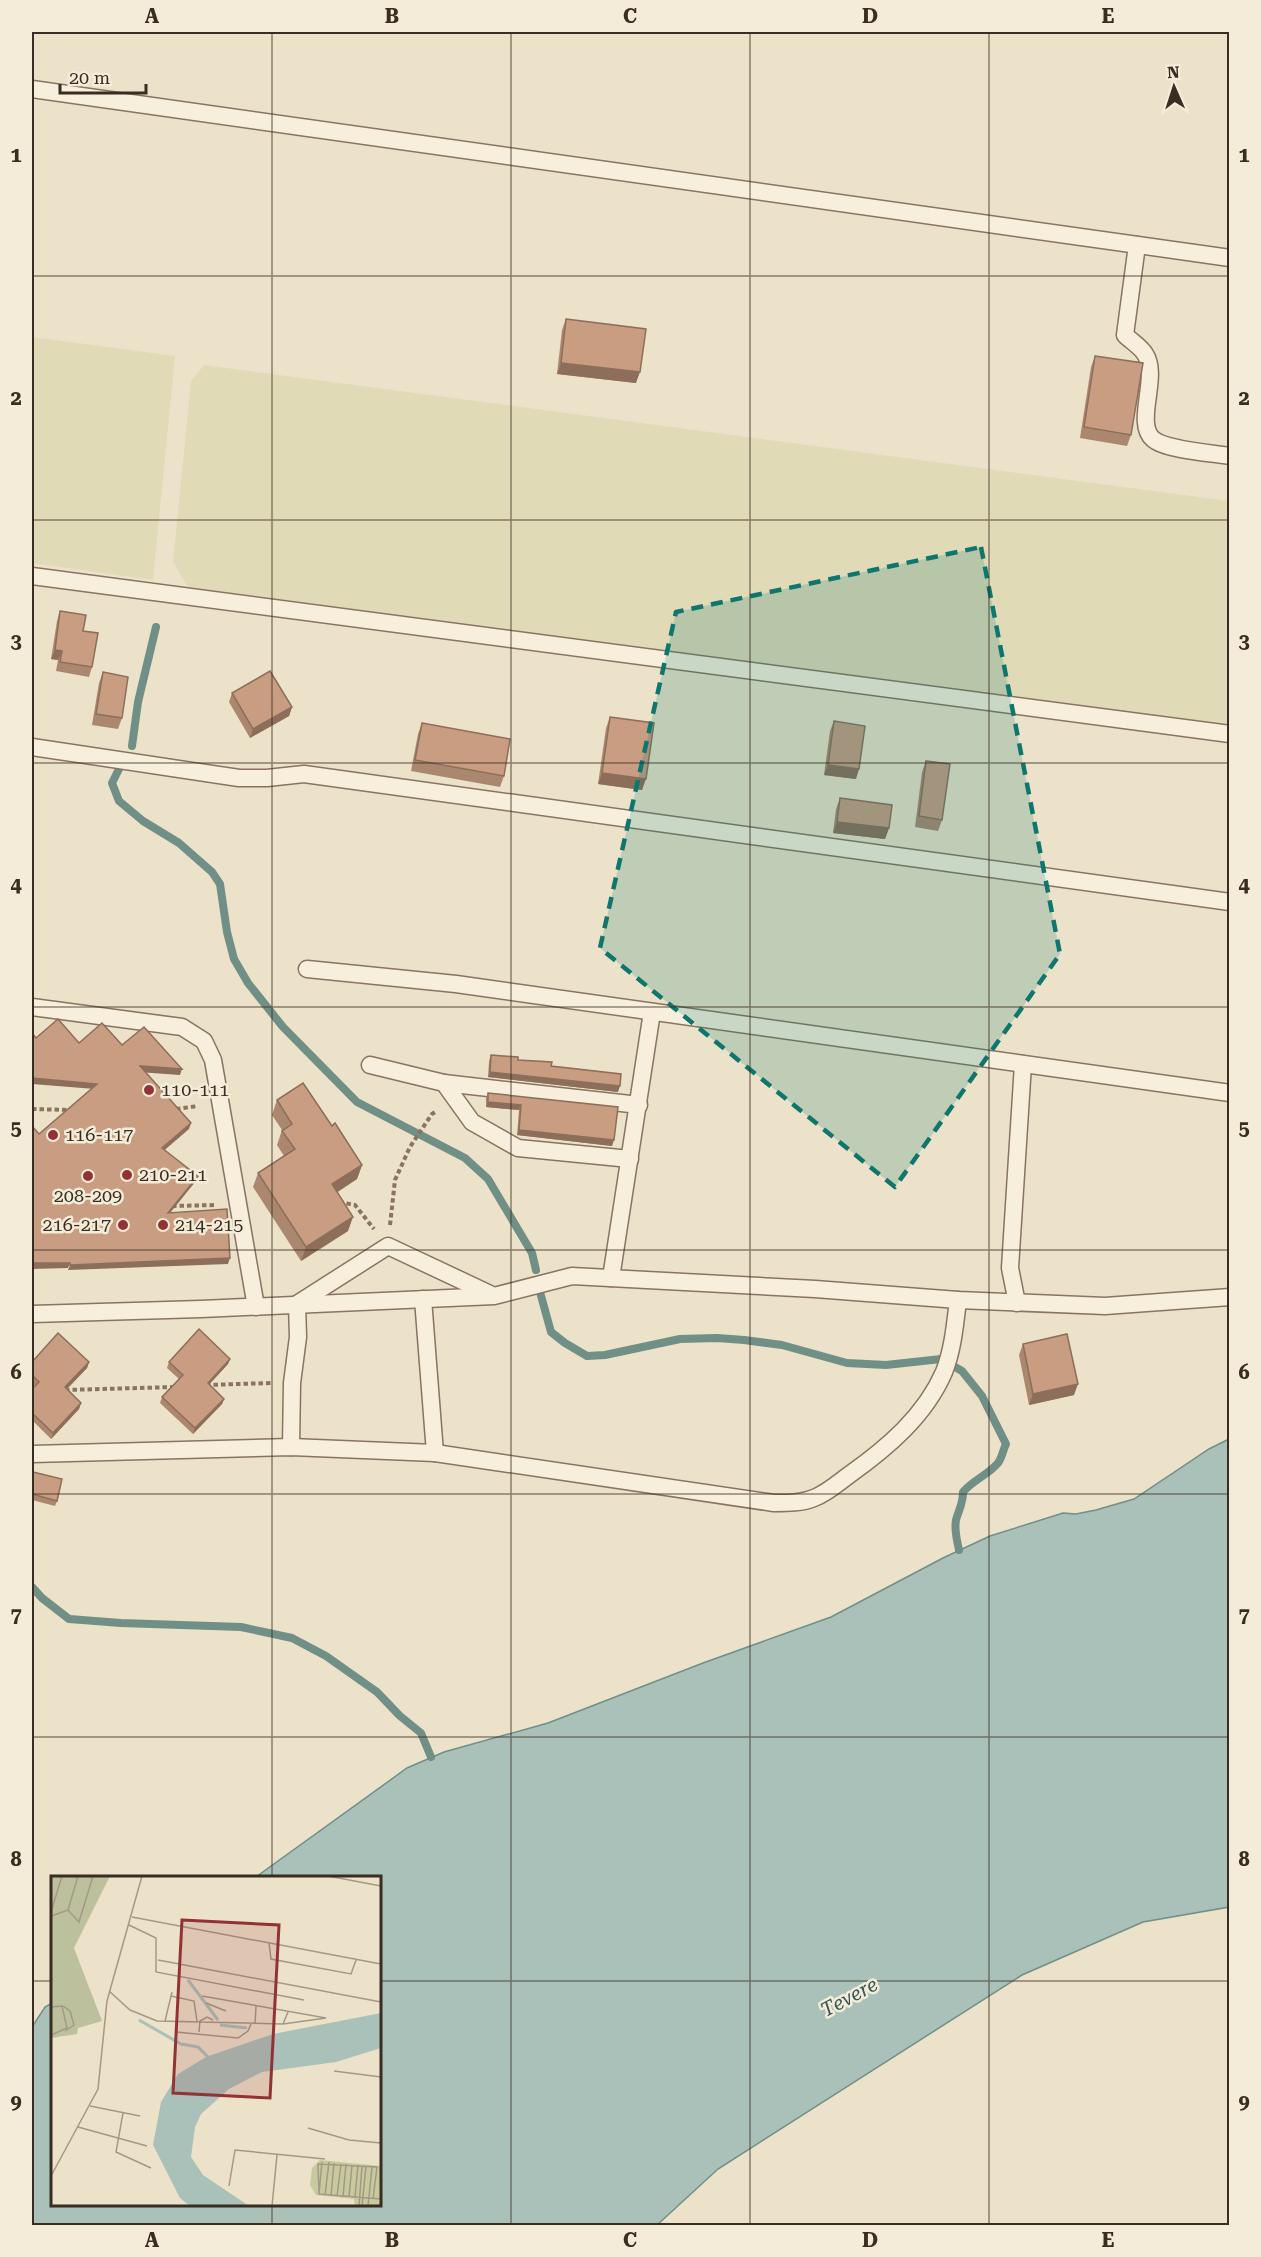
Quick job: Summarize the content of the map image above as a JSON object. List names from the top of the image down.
{
  "water": ["Tevere"],
  "places": [
    "110-111",
    "116-117",
    "210-211",
    "208-209",
    "216-217",
    "214-215"
  ],
  "scale_bar": "20 m",
  "north": "top",
  "grid": {
    "columns": [
      "A",
      "B",
      "C",
      "D",
      "E"
    ],
    "rows": [
      "1",
      "2",
      "3",
      "4",
      "5",
      "6",
      "7",
      "8",
      "9"
    ]
  }
}
